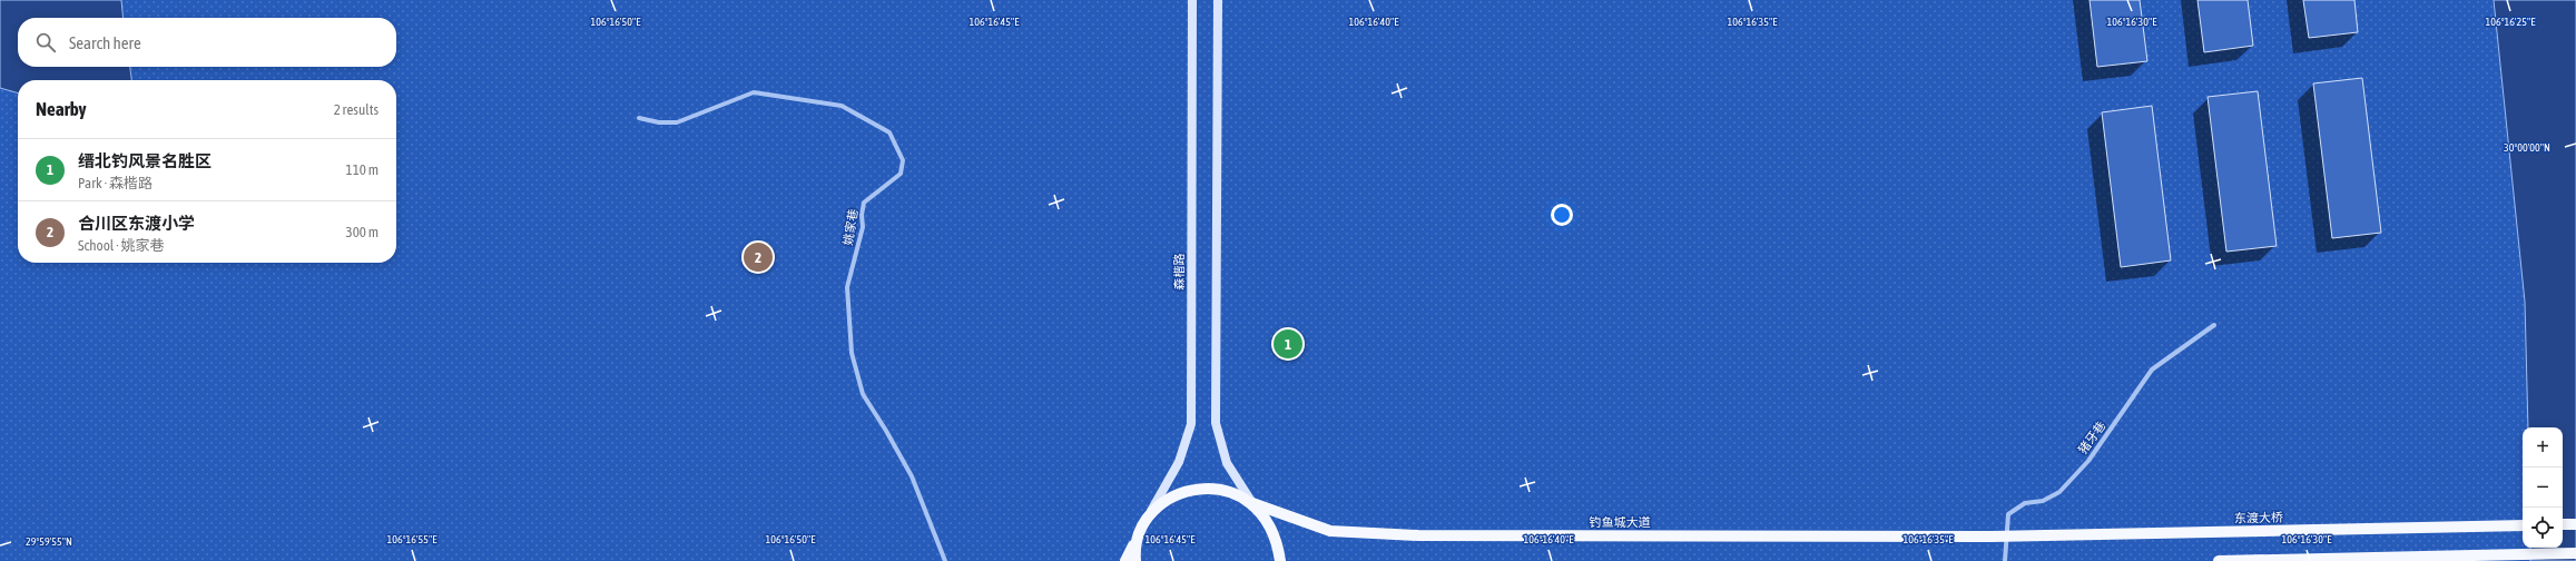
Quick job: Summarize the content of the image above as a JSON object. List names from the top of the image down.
{
  "streets": {
    "main road": ["森楷路", "东渡大桥", "钓鱼城大道"],
    "street": ["姚家巷", "猪牙巷"]
  },
  "crossings": [
    ["东渡大桥", "钓鱼城大道"]
  ],
  "page": {
    "search": "Search here",
    "heading": ["Nearby", "2 results"],
    "list": [
      {
        "mark": "1",
        "name": "缙北钓风景名胜区",
        "note": "Park · 森楷路",
        "value": "110 m"
      },
      {
        "mark": "2",
        "name": "合川区东渡小学",
        "note": "School · 姚家巷",
        "value": "300 m"
      }
    ],
    "pins": ["2", "1"],
    "map_buttons": ["+", "−"]
  },
  "coordinates": [
    "106°16'50\"E",
    "106°16'45\"E",
    "106°16'40\"E",
    "106°16'35\"E",
    "106°16'30\"E",
    "106°16'25\"E",
    "30°00'00\"N",
    "106°16'55\"E",
    "29°59'55\"N"
  ]
}
